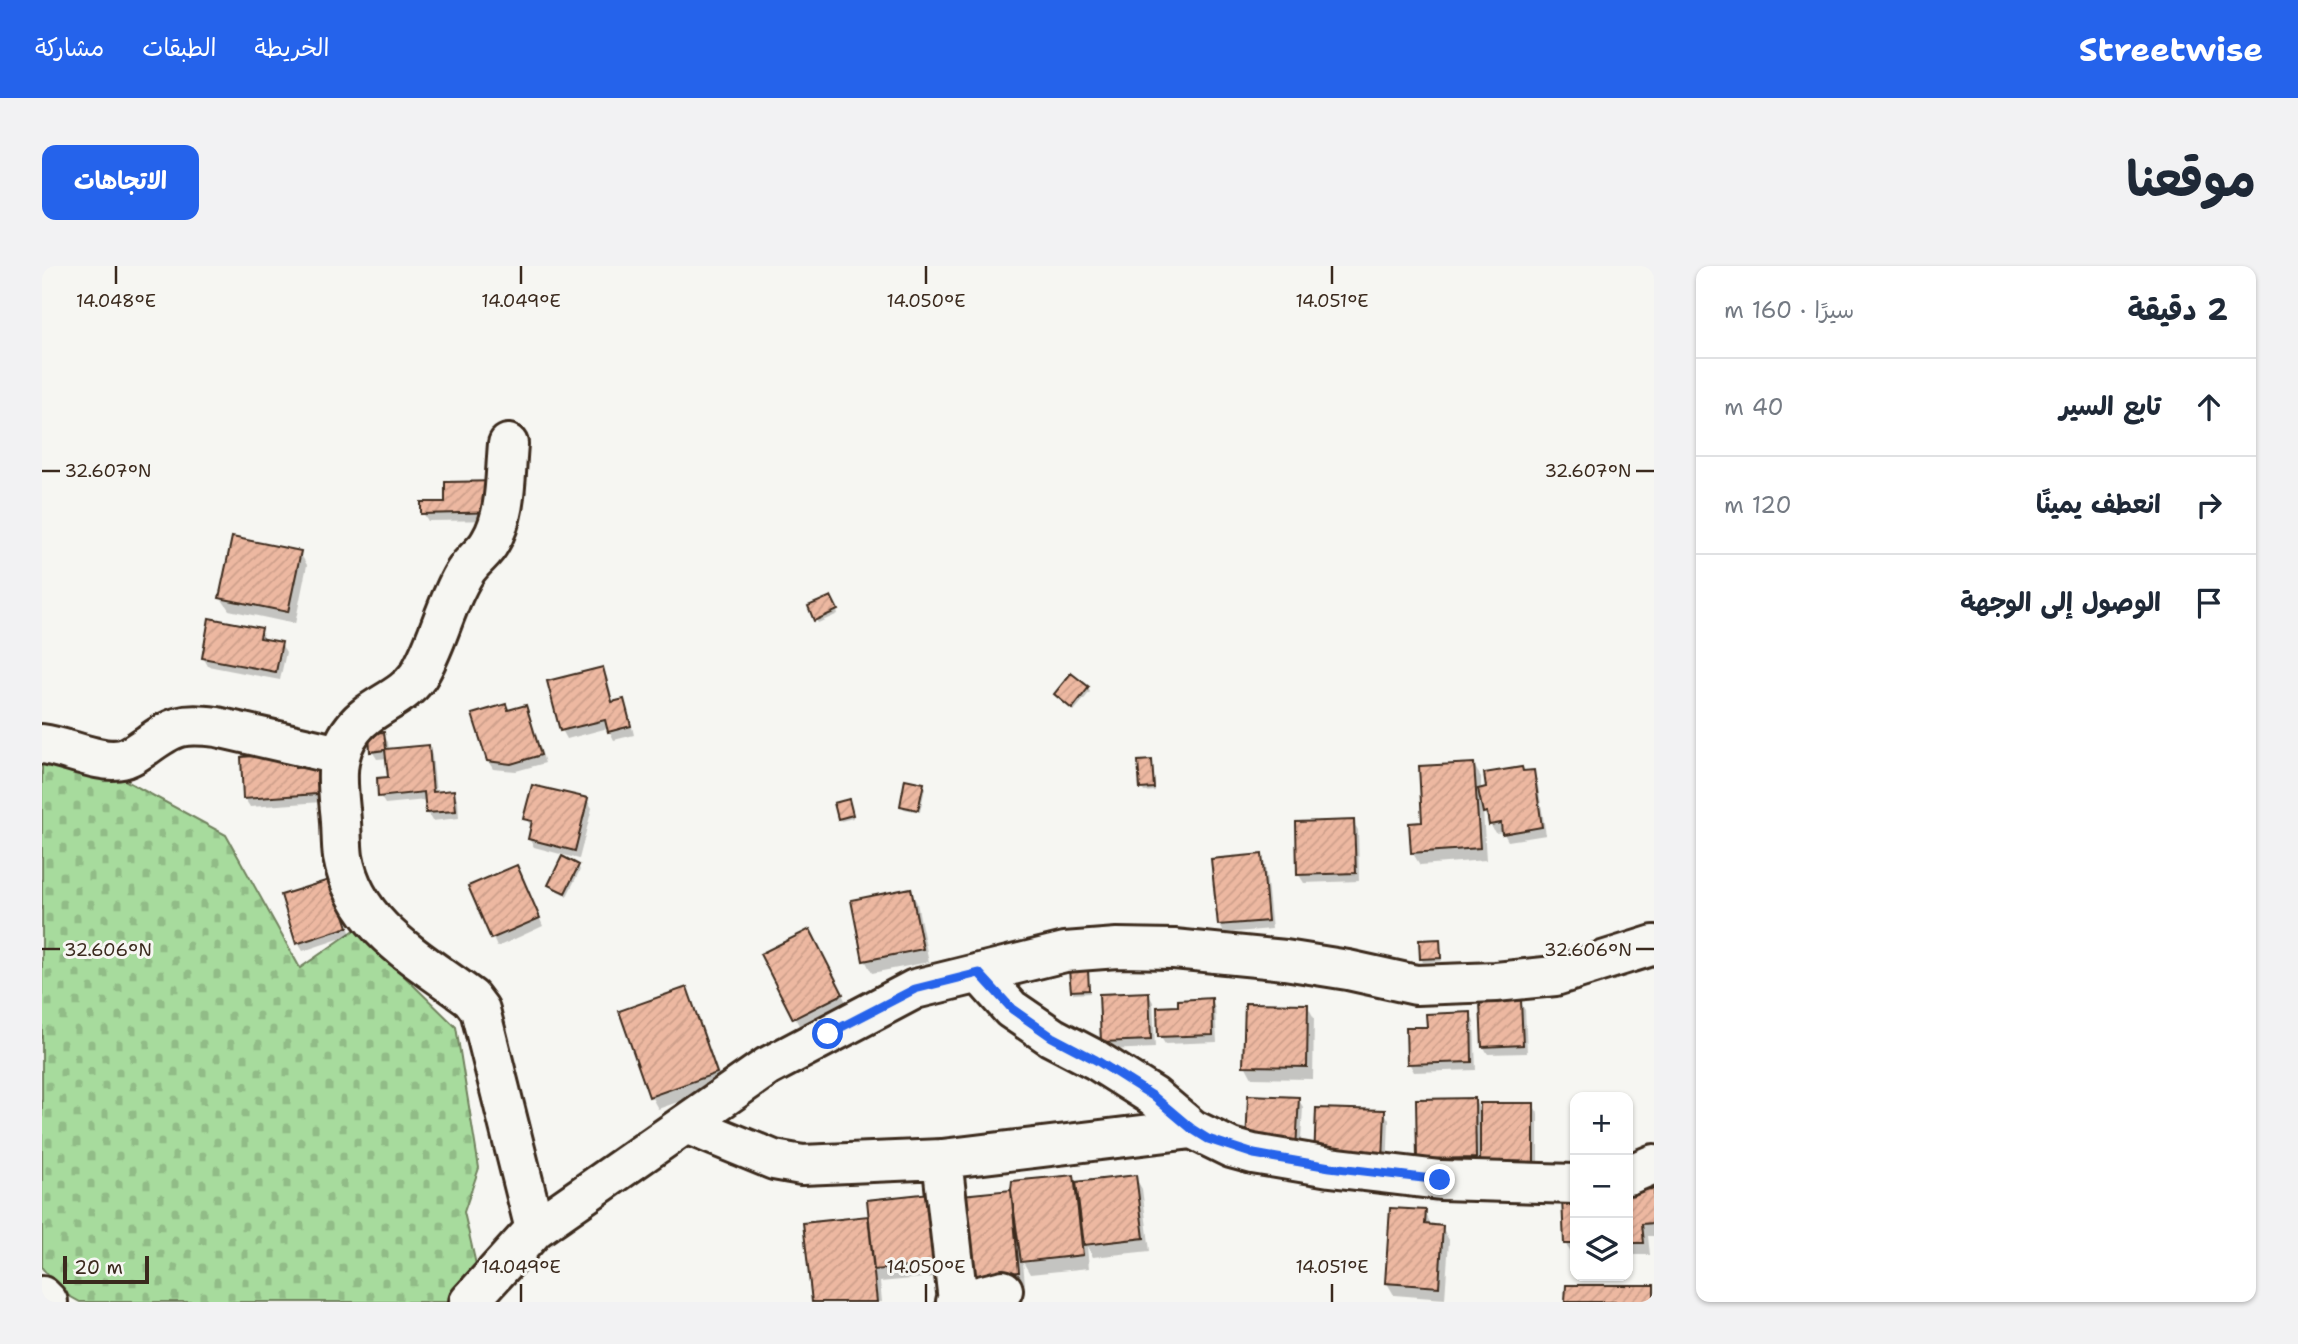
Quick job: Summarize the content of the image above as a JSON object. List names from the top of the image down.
{
  "scale_bar": "20 m",
  "page": {
    "header": "Streetwise",
    "nav": ["الخريطة", "الطبقات", "مشاركة"],
    "title": "موقعنا",
    "buttons": "الاتجاهات",
    "heading": ["2 دقيقة", "سيرًا · 160 m"],
    "list": [
      ["تابع السير", "40 m"],
      ["انعطف يمينًا", "120 m"],
      "الوصول إلى الوجهة"
    ],
    "map_buttons": ["+", "−"],
    "scale": "20 m"
  },
  "coordinates": [
    "14.048°E",
    "14.049°E",
    "14.050°E",
    "14.051°E",
    "32.607°N",
    "32.606°N"
  ]
}
